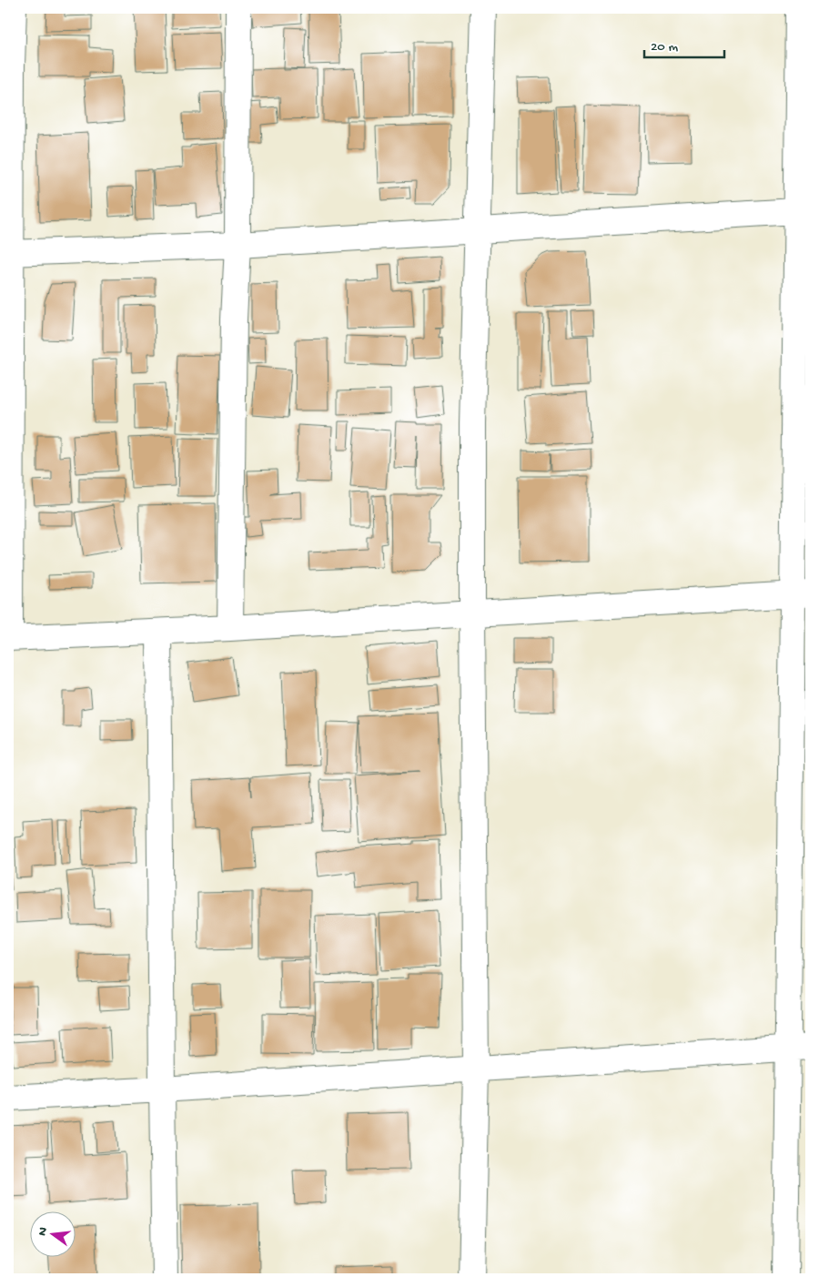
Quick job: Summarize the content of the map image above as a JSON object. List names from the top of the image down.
{
  "scale_bar": "20 m",
  "north": "left"
}
